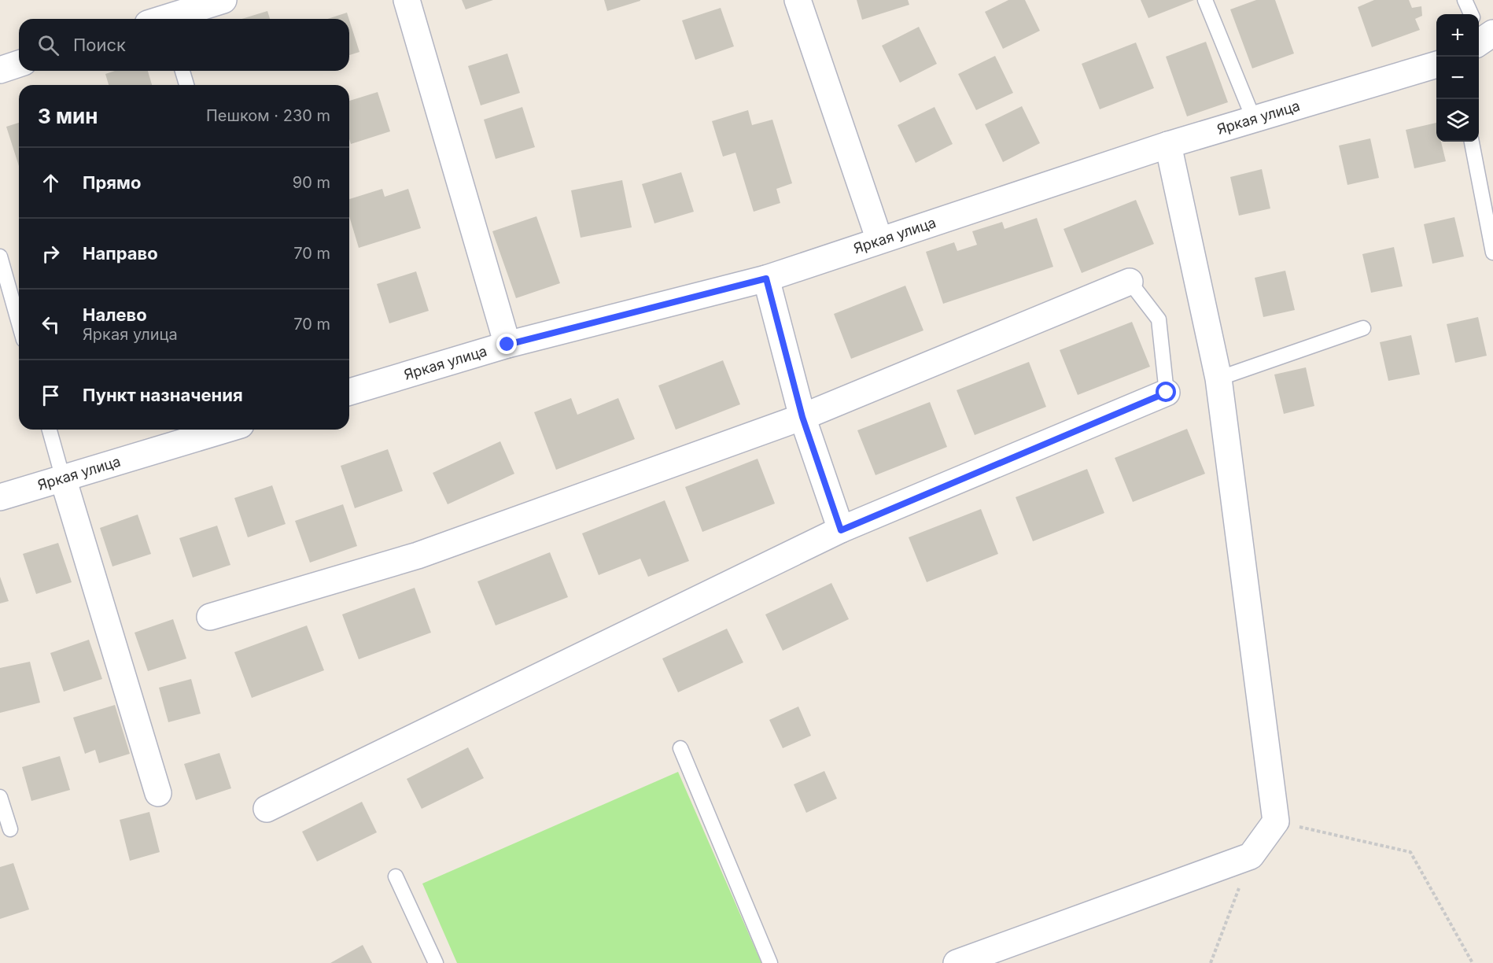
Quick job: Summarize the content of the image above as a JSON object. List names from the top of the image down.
{
  "streets": {
    "street": ["Яркая улица"]
  },
  "page": {
    "map_buttons": ["+", "−"],
    "search": "Поиск",
    "heading": ["3 мин", "Пешком · 230 m"],
    "list": [
      ["Прямо", "90 m"],
      ["Направо", "70 m"],
      ["Налево", "Яркая улица", "70 m"],
      "Пункт назначения"
    ]
  }
}
